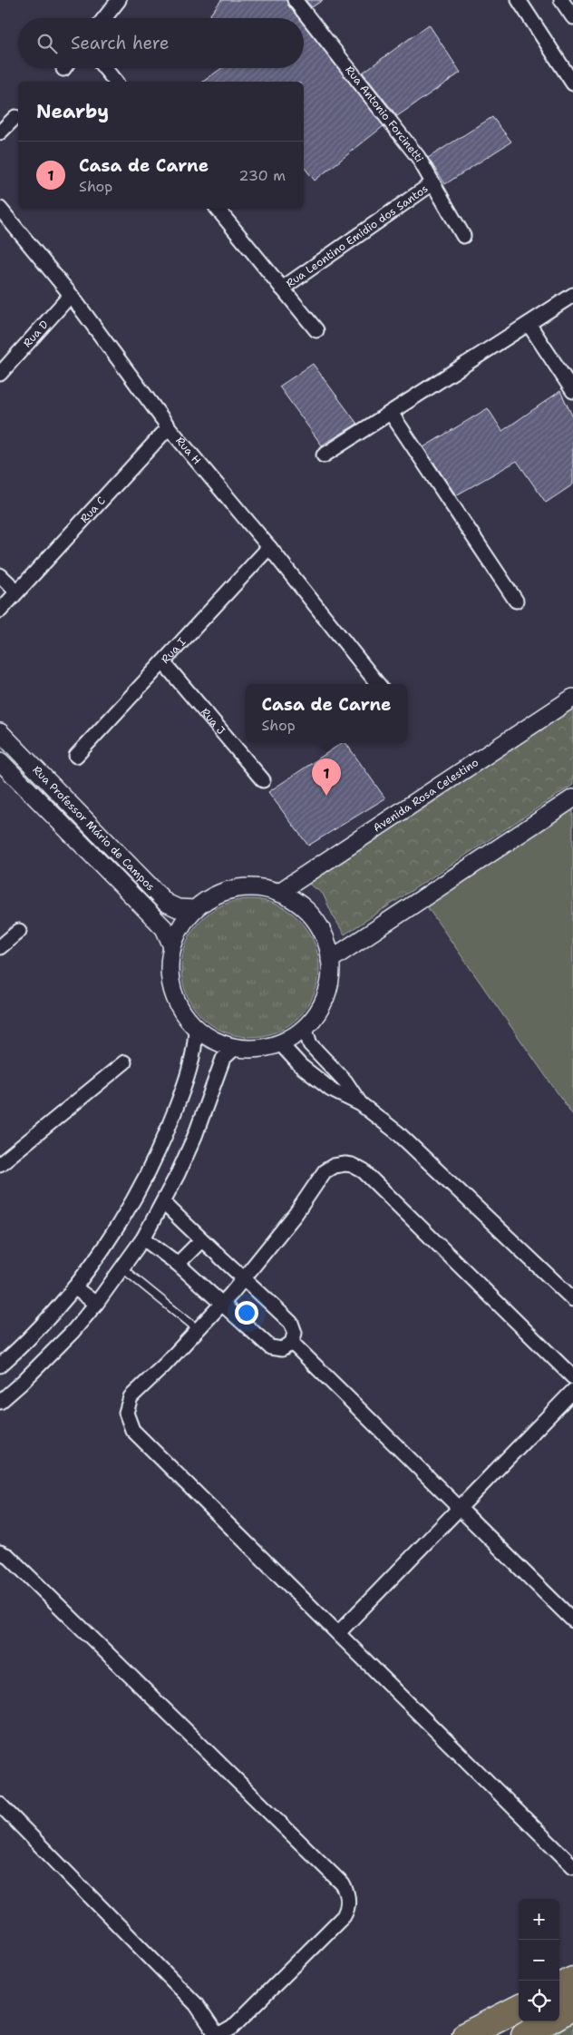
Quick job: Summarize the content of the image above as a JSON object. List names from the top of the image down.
{
  "streets": {
    "street": [
      "Rua Antonio Forcinetti",
      "Rua Leontino Emidio dos Santos",
      "Rua D",
      "Rua H",
      "Rua C",
      "Rua I",
      "Rua J",
      "Avenida Rosa Celestino",
      "Rua Professor Mário de Campos"
    ]
  },
  "crossings": [
    ["Rua Antonio Forcinetti", "Rua Leontino Emidio dos Santos"],
    ["Rua D", "Rua H"],
    ["Rua H", "Rua C"],
    ["Rua H", "Rua I"],
    ["Rua I", "Rua J"],
    ["Avenida Rosa Celestino", "Rua Professor Mário de Campos"]
  ],
  "page": {
    "search": "Search here",
    "heading": "Nearby",
    "list": [
      {
        "mark": "1",
        "name": "Casa de Carne",
        "note": "Shop",
        "value": "230 m"
      }
    ],
    "popup": ["Casa de Carne", "Shop"],
    "pins": "1",
    "map_buttons": ["+", "−"]
  }
}
